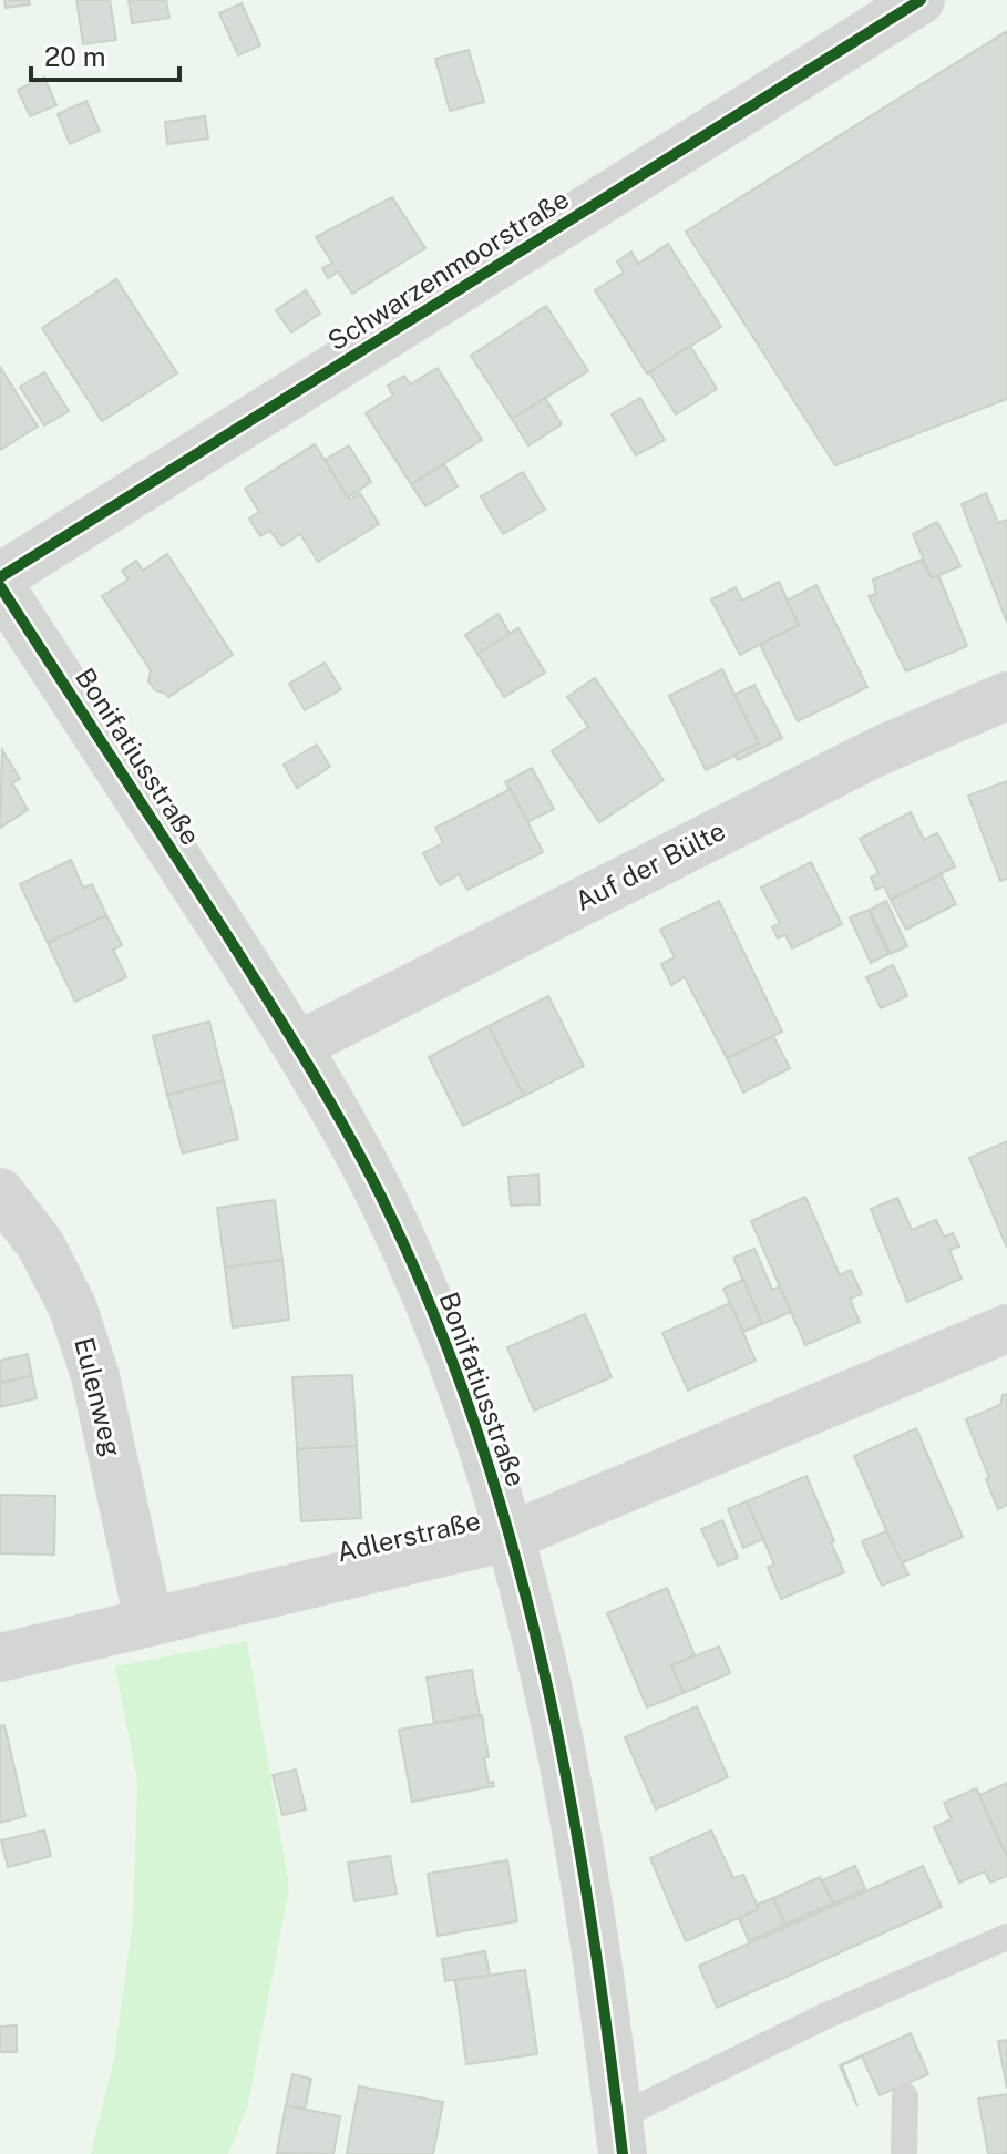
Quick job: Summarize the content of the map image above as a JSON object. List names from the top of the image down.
{
  "streets": {
    "street": [
      "Schwarzenmoorstraße",
      "Bonifatiusstraße",
      "Auf der Bülte",
      "Eulenweg",
      "Adlerstraße"
    ]
  },
  "crossings": [
    ["Bonifatiusstraße", "Auf der Bülte"],
    ["Bonifatiusstraße", "Adlerstraße"],
    ["Eulenweg", "Adlerstraße"]
  ],
  "scale_bar": "20 m"
}
